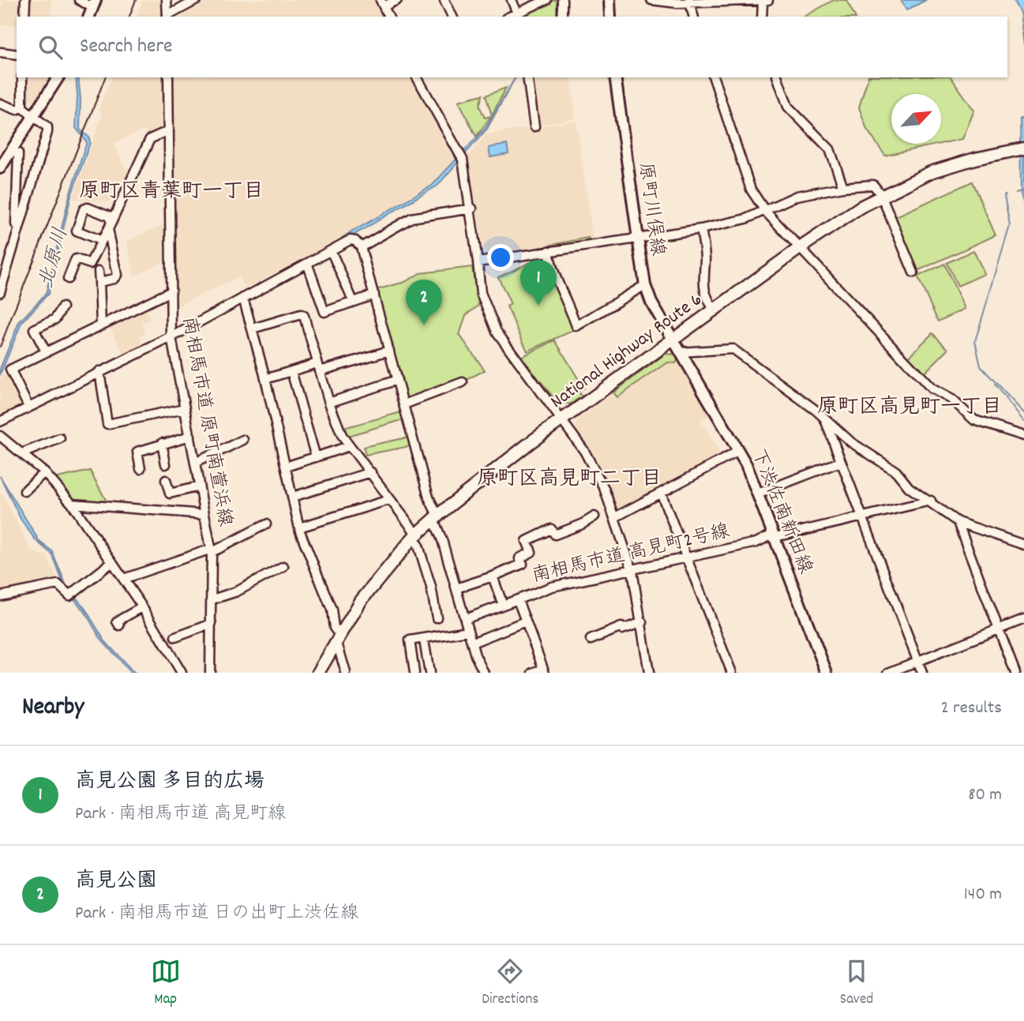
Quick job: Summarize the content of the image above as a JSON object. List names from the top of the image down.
{
  "streets": {
    "highway": ["National Highway Route 6"],
    "main road": ["原町川俣線", "下渋佐南新田線"],
    "street": ["南相馬市道 原町南萱浜線", "南相馬市道 高見町2号線"]
  },
  "crossings": [
    ["原町川俣線", "National Highway Route 6"],
    ["原町川俣線", "下渋佐南新田線"],
    ["National Highway Route 6", "下渋佐南新田線"],
    ["下渋佐南新田線", "南相馬市道 高見町2号線"]
  ],
  "districts": ["原町区青葉町一丁目", "原町区高見町一丁目", "原町区高見町二丁目"],
  "water": ["北原川"],
  "north": "top right",
  "page": {
    "search": "Search here",
    "pins": ["1", "2"],
    "heading": ["Nearby", "2 results"],
    "list": [
      {
        "mark": "1",
        "name": "高見公園 多目的広場",
        "note": "Park · 南相馬市道 高見町線",
        "value": "80 m"
      },
      {
        "mark": "2",
        "name": "高見公園",
        "note": "Park · 南相馬市道 日の出町上渋佐線",
        "value": "140 m"
      }
    ],
    "nav": ["Map", "Directions", "Saved"]
  }
}
